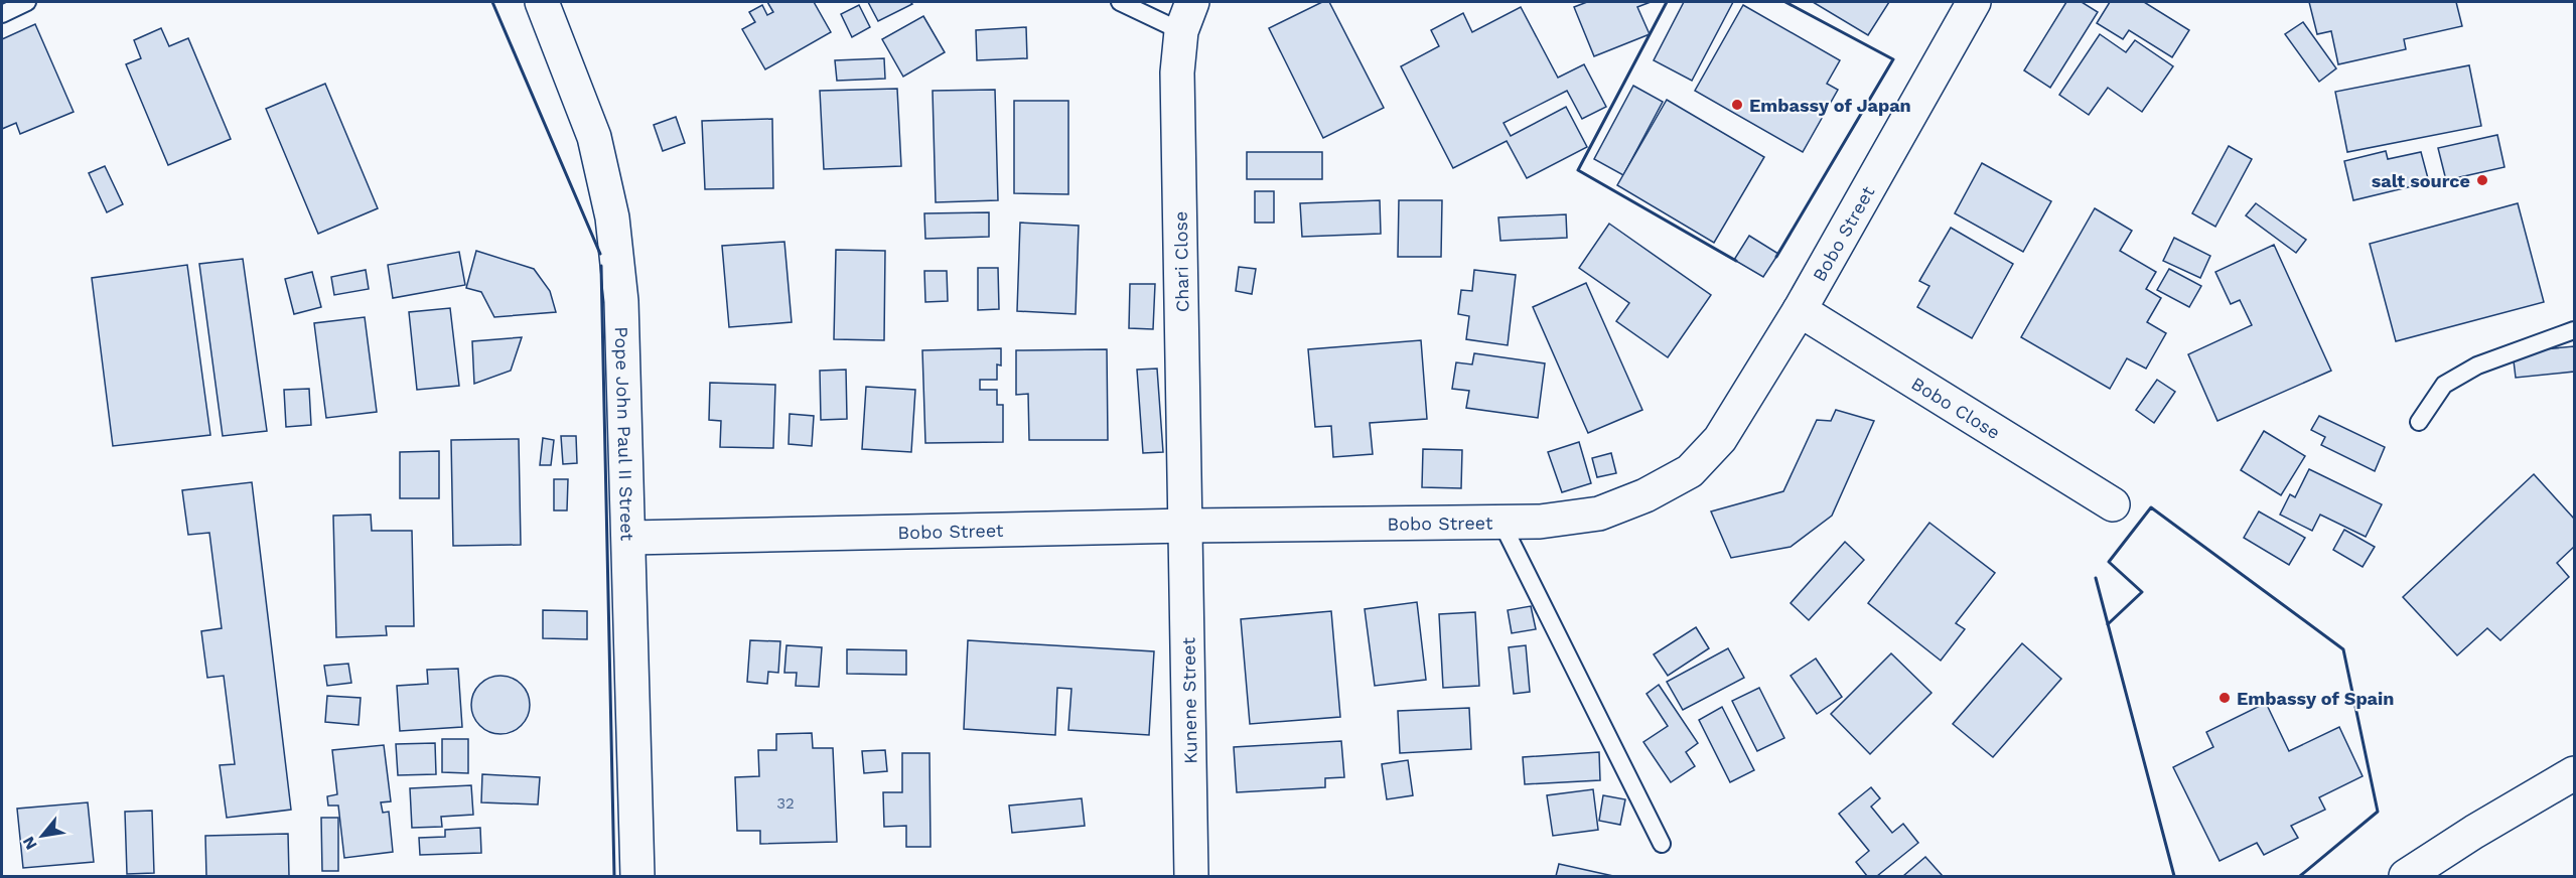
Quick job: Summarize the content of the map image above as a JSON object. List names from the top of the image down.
{
  "streets": {
    "street": [
      "Bobo Street",
      "Chari Close",
      "Bobo Close",
      "Pope John Paul II Street",
      "Kunene Street"
    ]
  },
  "crossings": [
    ["Bobo Street", "Chari Close"],
    ["Bobo Street", "Bobo Close"],
    ["Bobo Street", "Pope John Paul II Street"],
    ["Bobo Street", "Kunene Street"],
    ["Chari Close", "Kunene Street"]
  ],
  "places": ["Embassy of Japan", "salt source", "Embassy of Spain"],
  "house_numbers": ["32"],
  "north": "bottom left"
}
